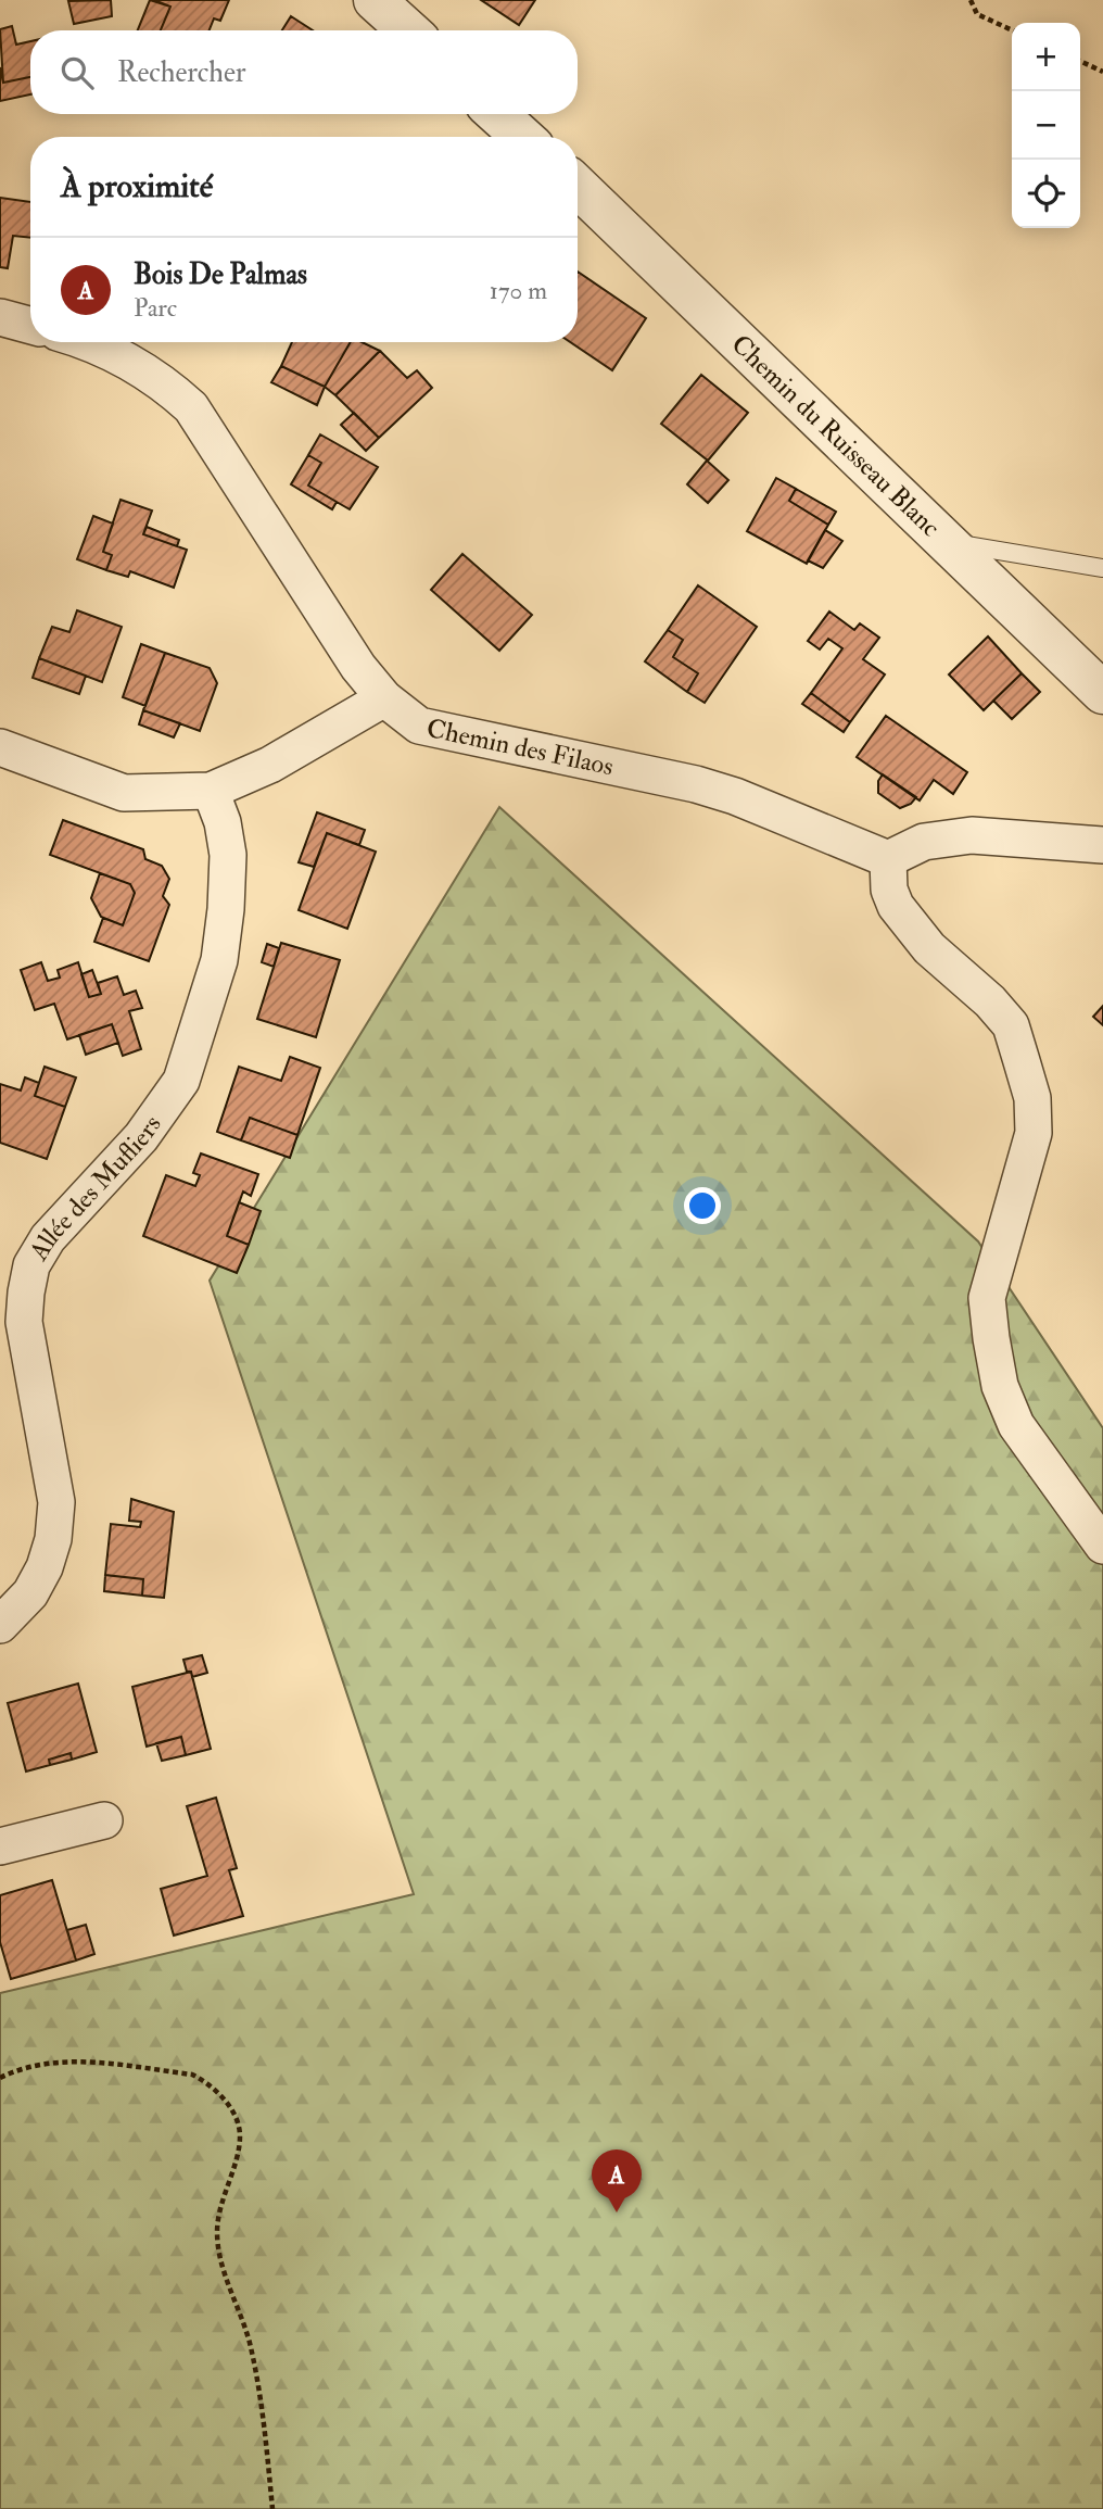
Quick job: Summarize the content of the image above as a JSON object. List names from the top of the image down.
{
  "streets": {
    "street": ["Chemin du Ruisseau Blanc", "Chemin des Filaos", "Allée des Mufliers"]
  },
  "page": {
    "map_buttons": ["+", "−"],
    "search": "Rechercher",
    "heading": "À proximité",
    "list": [
      {
        "mark": "A",
        "name": "Bois De Palmas",
        "note": "Parc",
        "value": "170 m"
      }
    ],
    "pins": "A"
  }
}
